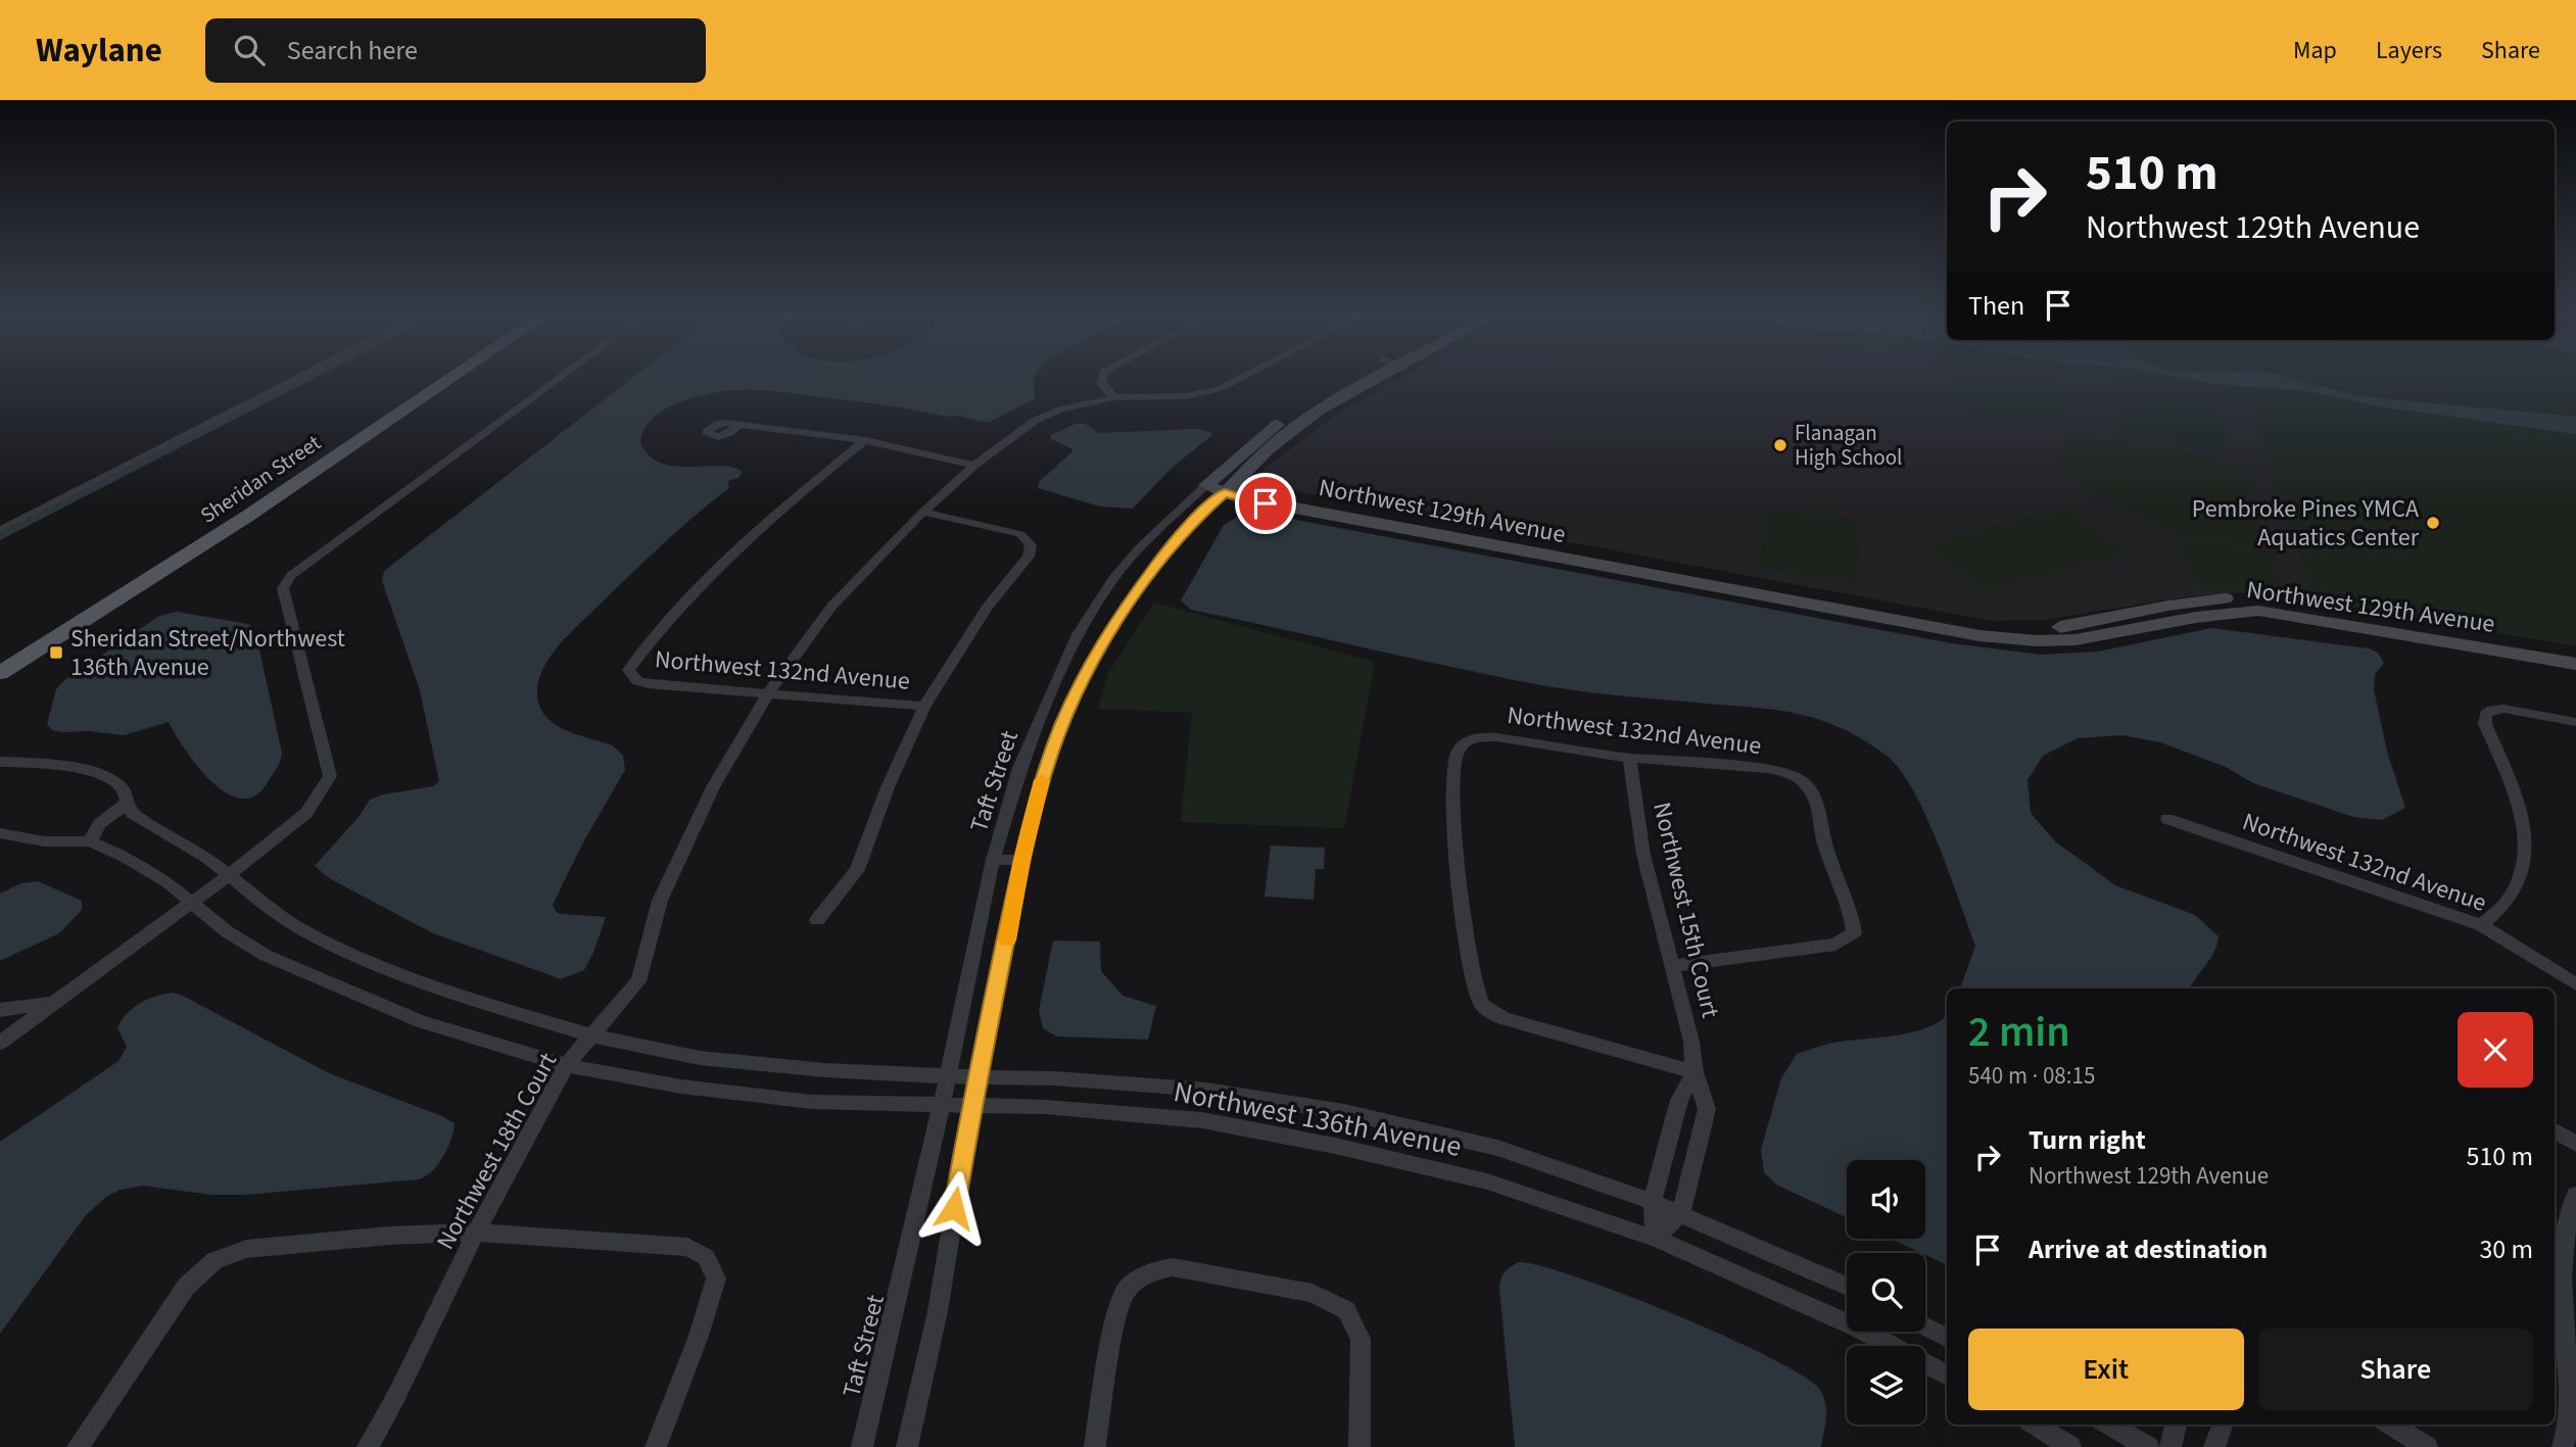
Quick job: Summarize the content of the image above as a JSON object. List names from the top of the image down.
{
  "streets": {
    "main road": ["Sheridan Street"],
    "street": [
      "Northwest 129th Avenue",
      "Northwest 132nd Avenue",
      "Taft Street",
      "Northwest 15th Court",
      "Northwest 136th Avenue",
      "Northwest 18th Court"
    ]
  },
  "crossings": [
    ["Northwest 129th Avenue", "Taft Street"],
    ["Northwest 132nd Avenue", "Northwest 15th Court"],
    ["Northwest 132nd Avenue", "Northwest 18th Court"],
    ["Taft Street", "Northwest 136th Avenue"],
    ["Northwest 15th Court", "Northwest 136th Avenue"],
    ["Northwest 136th Avenue", "Northwest 18th Court"]
  ],
  "places": {
    "other": ["Flanagan High School", "Pembroke Pines YMCA Aquatics Center"],
    "transit": ["Sheridan Street/Northwest 136th Avenue"]
  },
  "page": {
    "header": "Waylane",
    "search": "Search here",
    "nav": ["Map", "Layers", "Share"],
    "turn": ["510 m", "Northwest 129th Avenue"],
    "then": "Then",
    "heading": ["2 min", "540 m · 08:15"],
    "list": [
      {
        "name": "Turn right",
        "note": "Northwest 129th Avenue",
        "value": "510 m"
      },
      {
        "name": "Arrive at destination",
        "value": "30 m"
      }
    ],
    "buttons": ["Exit", "Share"]
  }
}
